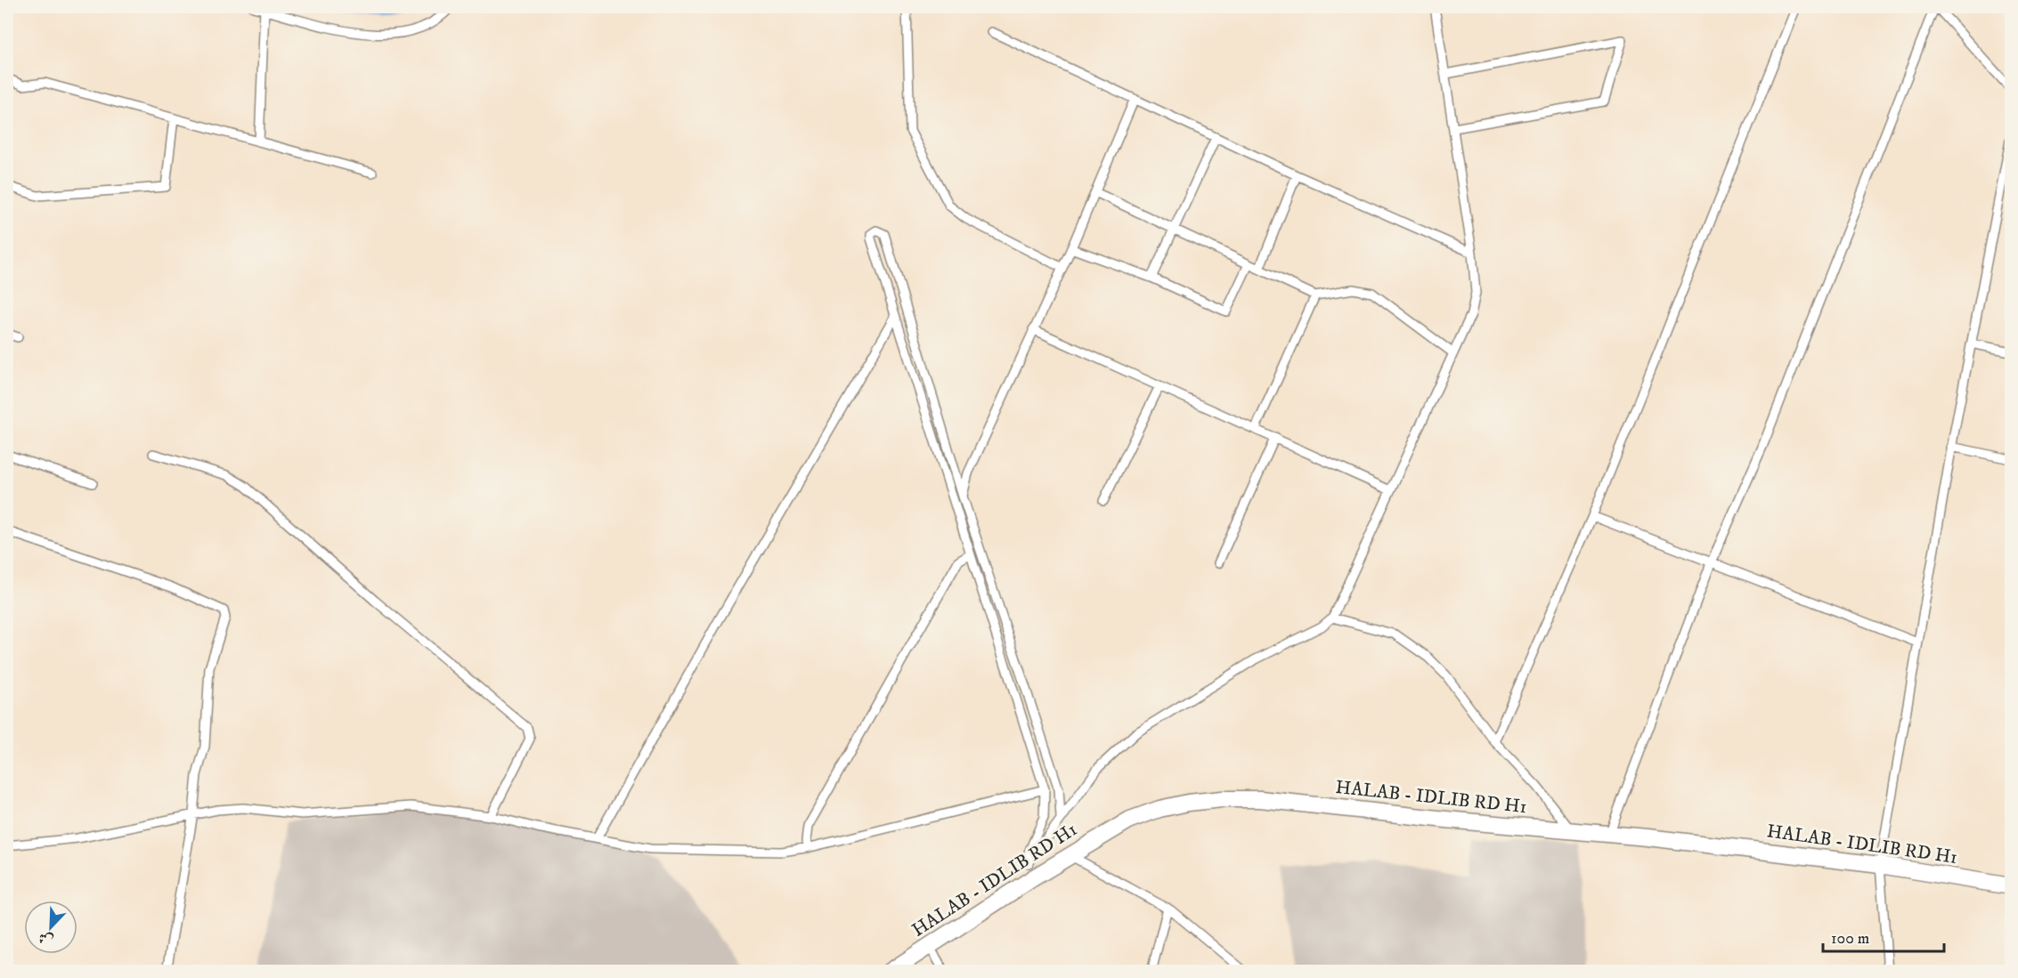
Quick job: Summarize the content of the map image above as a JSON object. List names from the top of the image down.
{
  "streets": {
    "highway": ["HALAB - IDLIB RD H1"]
  },
  "scale_bar": "100 m",
  "north": "bottom left"
}
